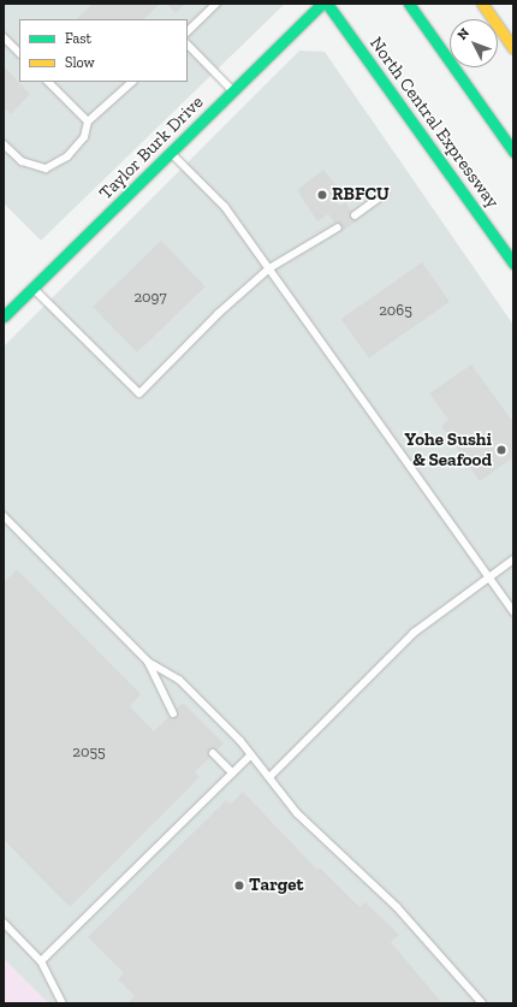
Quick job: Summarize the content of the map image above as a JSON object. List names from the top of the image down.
{
  "streets": {
    "main road": ["North Central Expressway", "Taylor Burk Drive"]
  },
  "places": ["RBFCU", "Yohe Sushi & Seafood", "Target"],
  "house_numbers": ["2097", "2065", "2055"],
  "legend": ["Fast", "Slow"],
  "north": "top left"
}
